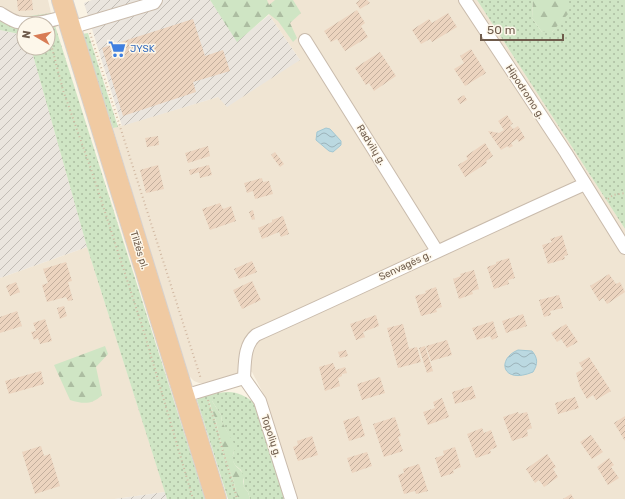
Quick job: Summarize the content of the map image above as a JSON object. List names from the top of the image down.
{
  "streets": {
    "highway": ["Tilžės pl."],
    "street": [
      "Hipodromo g.",
      "Radvilų g.",
      "Senvagės g.",
      "Topolių g."
    ]
  },
  "crossings": [
    ["Hipodromo g.", "Senvagės g."],
    ["Radvilų g.", "Senvagės g."],
    ["Senvagės g.", "Topolių g."]
  ],
  "places": {
    "supermarket": ["JYSK"]
  },
  "scale_bar": "50 m",
  "north": "left"
}
